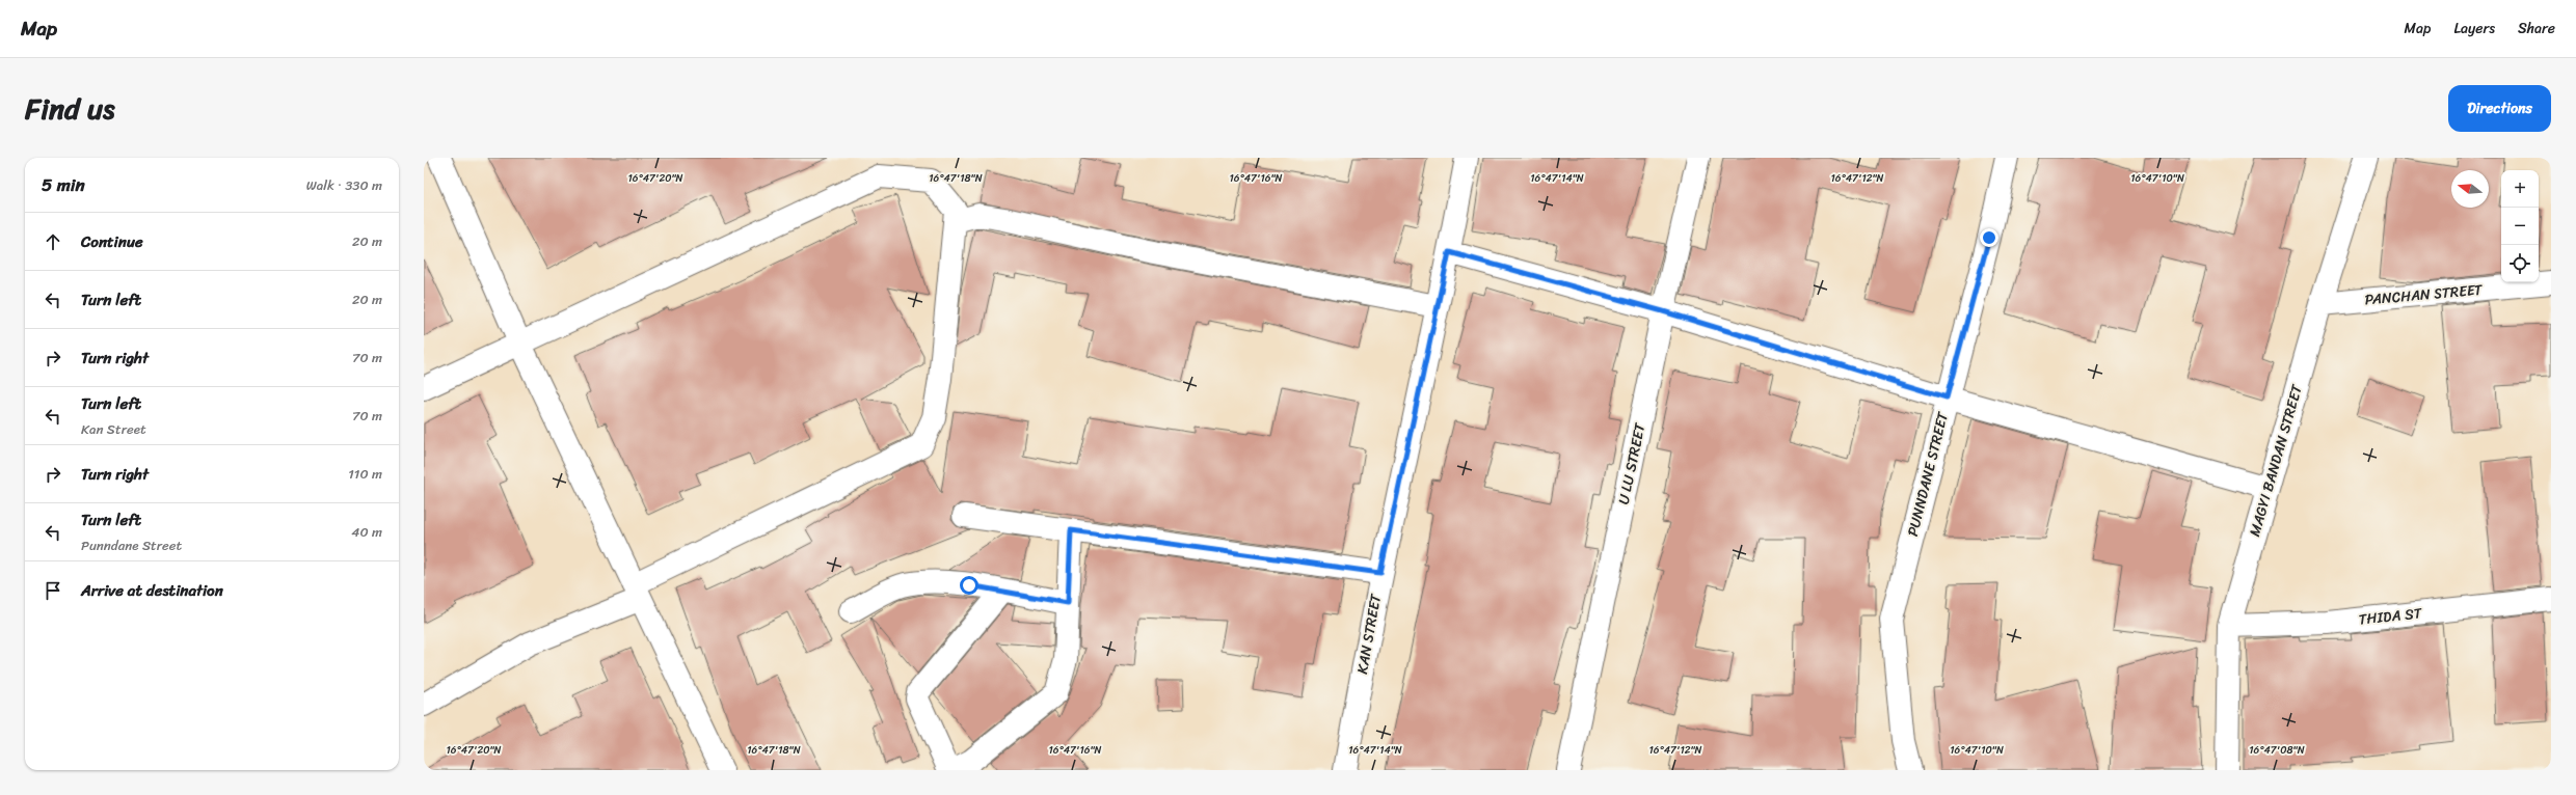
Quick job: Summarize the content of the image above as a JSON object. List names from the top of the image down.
{
  "streets": {
    "street": [
      "PANCHAN STREET",
      "MAGYI BANDAN STREET",
      "U LU STREET",
      "PUNNDANE STREET",
      "THIDA ST",
      "KAN STREET"
    ]
  },
  "crossings": [
    ["PANCHAN STREET", "MAGYI BANDAN STREET"],
    ["MAGYI BANDAN STREET", "THIDA ST"]
  ],
  "north": "left",
  "page": {
    "header": "Map",
    "nav": ["Map", "Layers", "Share"],
    "title": "Find us",
    "buttons": "Directions",
    "heading": ["5 min", "Walk · 330 m"],
    "map_buttons": ["+", "−"],
    "list": [
      ["Continue", "20 m"],
      ["Turn left", "20 m"],
      ["Turn right", "70 m"],
      ["Turn left", "Kan Street", "70 m"],
      ["Turn right", "110 m"],
      ["Turn left", "Punndane Street", "40 m"],
      "Arrive at destination"
    ]
  },
  "coordinates": [
    "16°47'20\"N",
    "16°47'18\"N",
    "16°47'16\"N",
    "16°47'14\"N",
    "16°47'12\"N",
    "16°47'10\"N",
    "16°47'08\"N"
  ]
}
